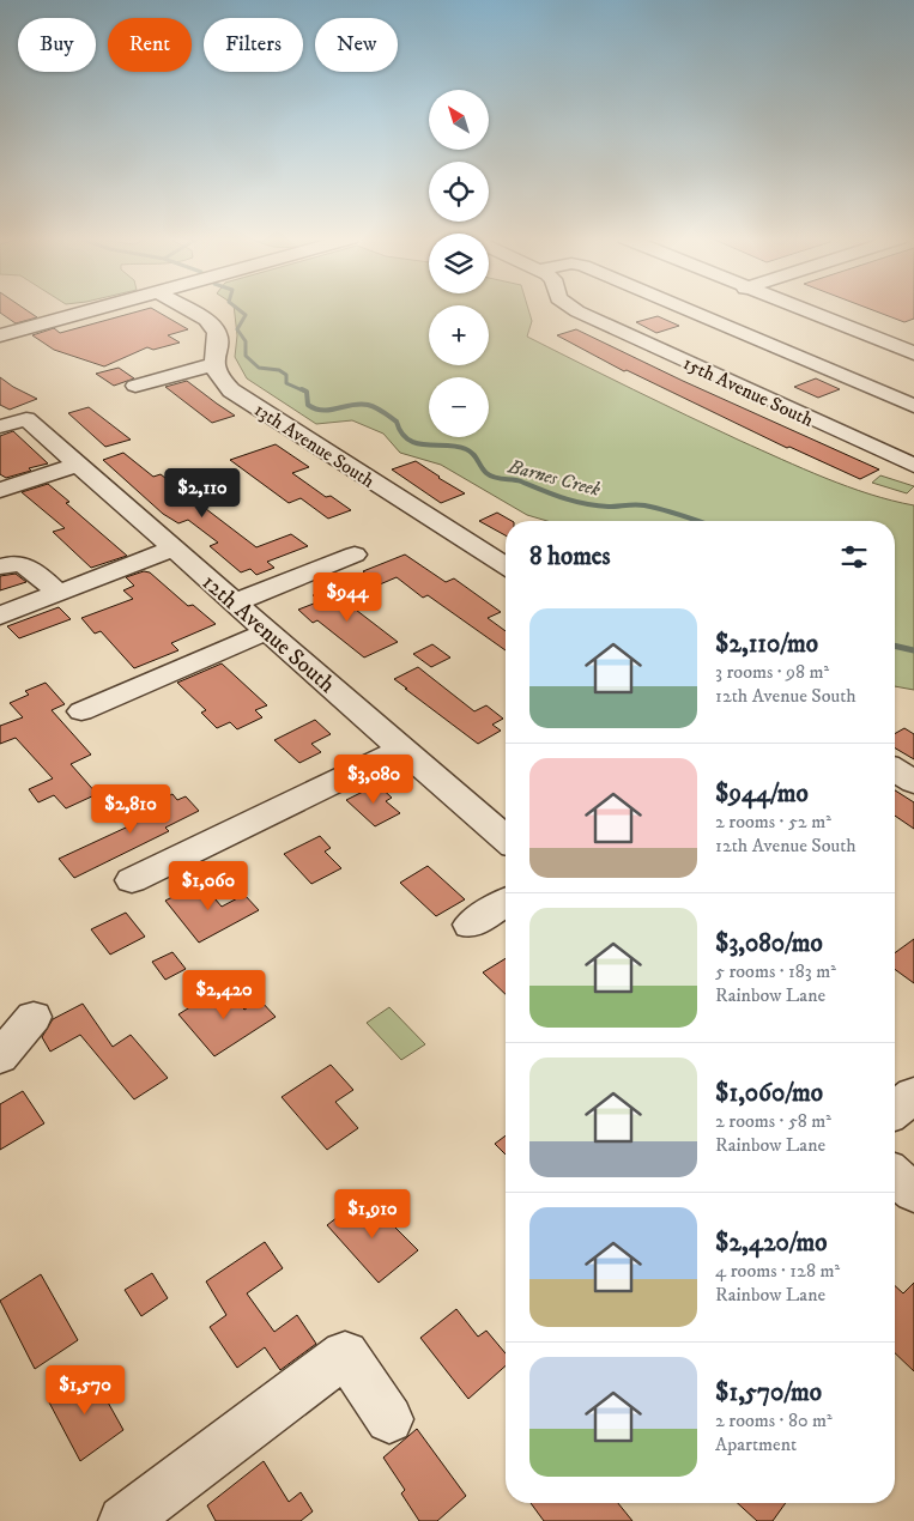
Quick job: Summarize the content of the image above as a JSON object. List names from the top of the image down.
{
  "streets": {
    "street": ["15th Avenue South", "13th Avenue South", "12th Avenue South"]
  },
  "water": ["Barnes Creek"],
  "north": "top left",
  "page": {
    "chip": [
      "Buy",
      "Rent",
      "Filters",
      "New"
    ],
    "map_buttons": ["+", "−"],
    "price": [
      "$2,110",
      "$944",
      "$3,080",
      "$2,810",
      "$1,060",
      "$2,420",
      "$1,910",
      "$1,570"
    ],
    "heading": "8 homes",
    "list": [
      {
        "name": "$2,110/mo",
        "note": "3 rooms · 98 m² · 12th Avenue South"
      },
      {
        "name": "$944/mo",
        "note": "2 rooms · 52 m² · 12th Avenue South"
      },
      {
        "name": "$3,080/mo",
        "note": "5 rooms · 183 m² · Rainbow Lane"
      },
      {
        "name": "$1,060/mo",
        "note": "2 rooms · 58 m² · Rainbow Lane"
      },
      {
        "name": "$2,420/mo",
        "note": "4 rooms · 128 m² · Rainbow Lane"
      },
      {
        "name": "$1,570/mo",
        "note": "2 rooms · 80 m² · Apartment"
      }
    ]
  }
}
